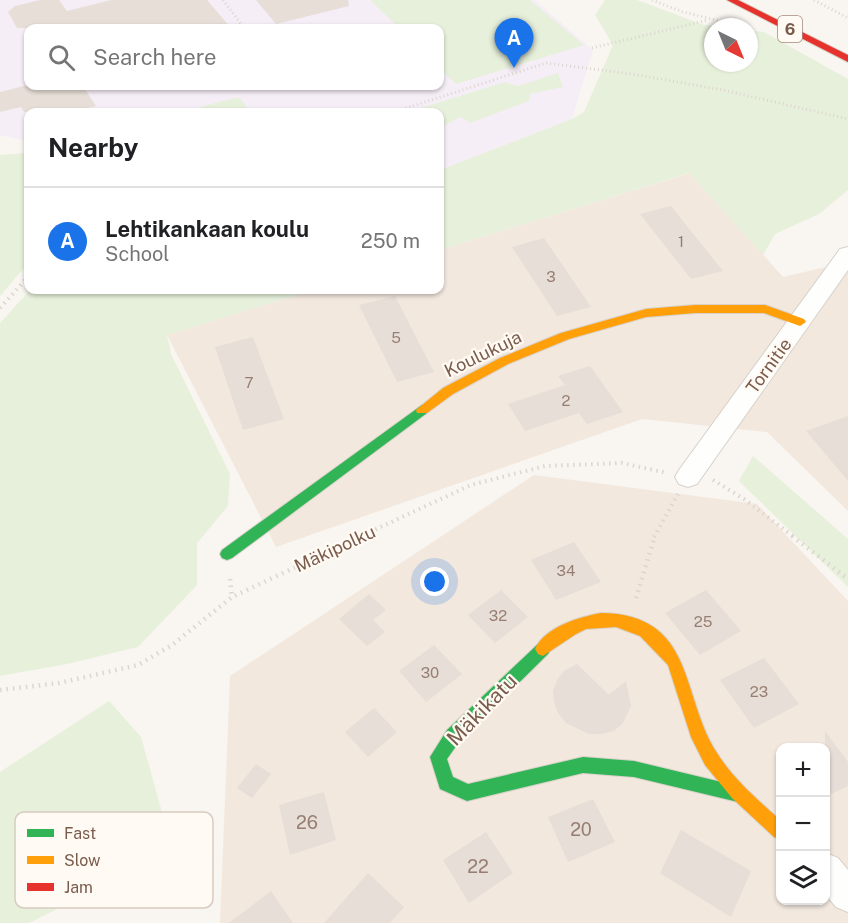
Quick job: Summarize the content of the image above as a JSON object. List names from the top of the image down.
{
  "streets": {
    "main road": ["6", "Koulukuja", "Mäkikatu"],
    "street": ["Tornitie"],
    "path": ["Mäkipolku"]
  },
  "crossings": [
    ["Koulukuja", "Tornitie"],
    ["Tornitie", "Mäkipolku"]
  ],
  "house_numbers": [
    "1",
    "3",
    "5",
    "7",
    "2",
    "34",
    "32",
    "25",
    "30",
    "23",
    "26",
    "20",
    "22"
  ],
  "legend": ["Fast", "Slow", "Jam"],
  "north": "bottom right",
  "page": {
    "pins": "A",
    "search": "Search here",
    "heading": "Nearby",
    "list": [
      {
        "mark": "A",
        "name": "Lehtikankaan koulu",
        "note": "School",
        "value": "250 m"
      }
    ],
    "map_buttons": ["+", "−"]
  }
}
